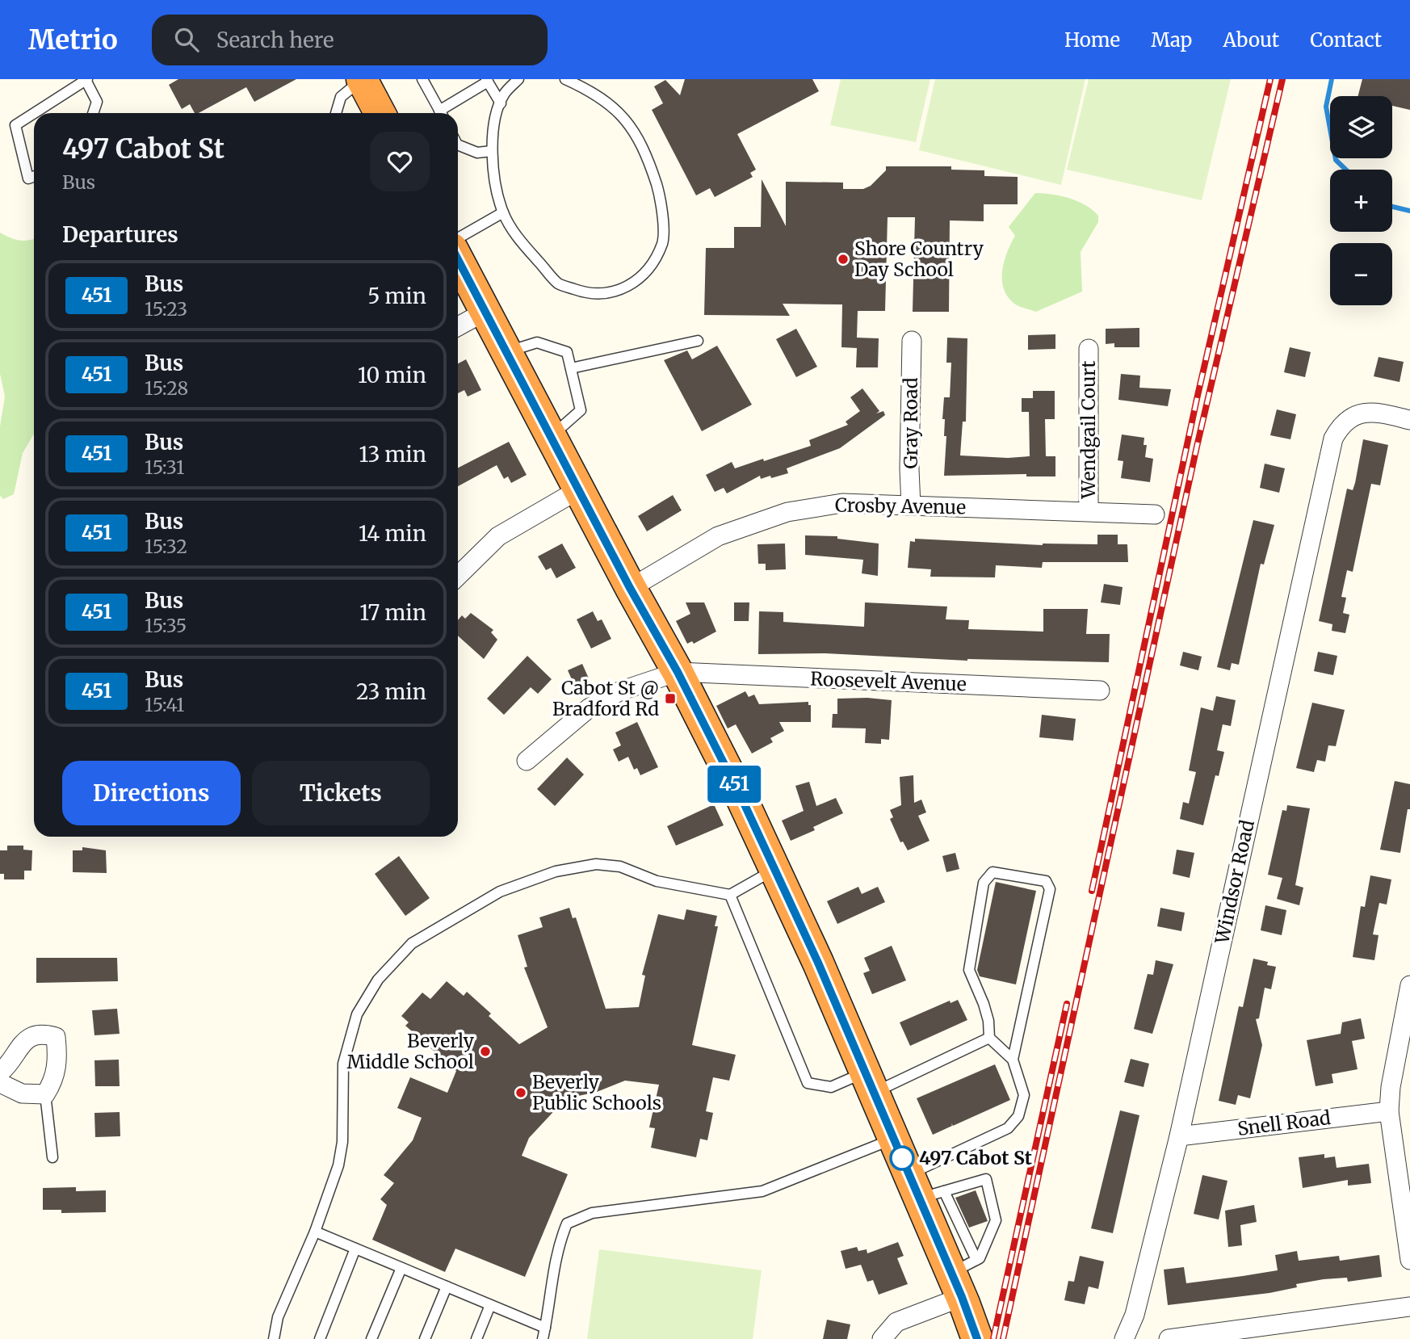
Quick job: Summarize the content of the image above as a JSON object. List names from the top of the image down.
{
  "streets": {
    "street": [
      "Gray Road",
      "Wendgail Court",
      "Crosby Avenue",
      "Roosevelt Avenue",
      "Windsor Road",
      "Snell Road"
    ]
  },
  "crossings": [
    ["Gray Road", "Crosby Avenue"],
    ["Wendgail Court", "Crosby Avenue"],
    ["Windsor Road", "Snell Road"]
  ],
  "places": {
    "other": [
      "Shore Country Day School",
      "Beverly Middle School",
      "Beverly Public Schools",
      "497 Cabot St"
    ],
    "transit": ["Cabot St @ Bradford Rd"]
  },
  "lines": ["bus line 451"],
  "page": {
    "header": "Metrio",
    "search": "Search here",
    "nav": [
      "Home",
      "Map",
      "About",
      "Contact"
    ],
    "on_map": "451",
    "map_buttons": ["+", "−"],
    "heading": [
      ["497 Cabot St", "Bus"],
      "Departures"
    ],
    "list": [
      {
        "mark": "451",
        "name": "Bus",
        "note": "15:23",
        "value": "5 min"
      },
      {
        "mark": "451",
        "name": "Bus",
        "note": "15:28",
        "value": "10 min"
      },
      {
        "mark": "451",
        "name": "Bus",
        "note": "15:31",
        "value": "13 min"
      },
      {
        "mark": "451",
        "name": "Bus",
        "note": "15:32",
        "value": "14 min"
      },
      {
        "mark": "451",
        "name": "Bus",
        "note": "15:35",
        "value": "17 min"
      },
      {
        "mark": "451",
        "name": "Bus",
        "note": "15:41",
        "value": "23 min"
      }
    ],
    "buttons": ["Directions", "Tickets"]
  }
}
